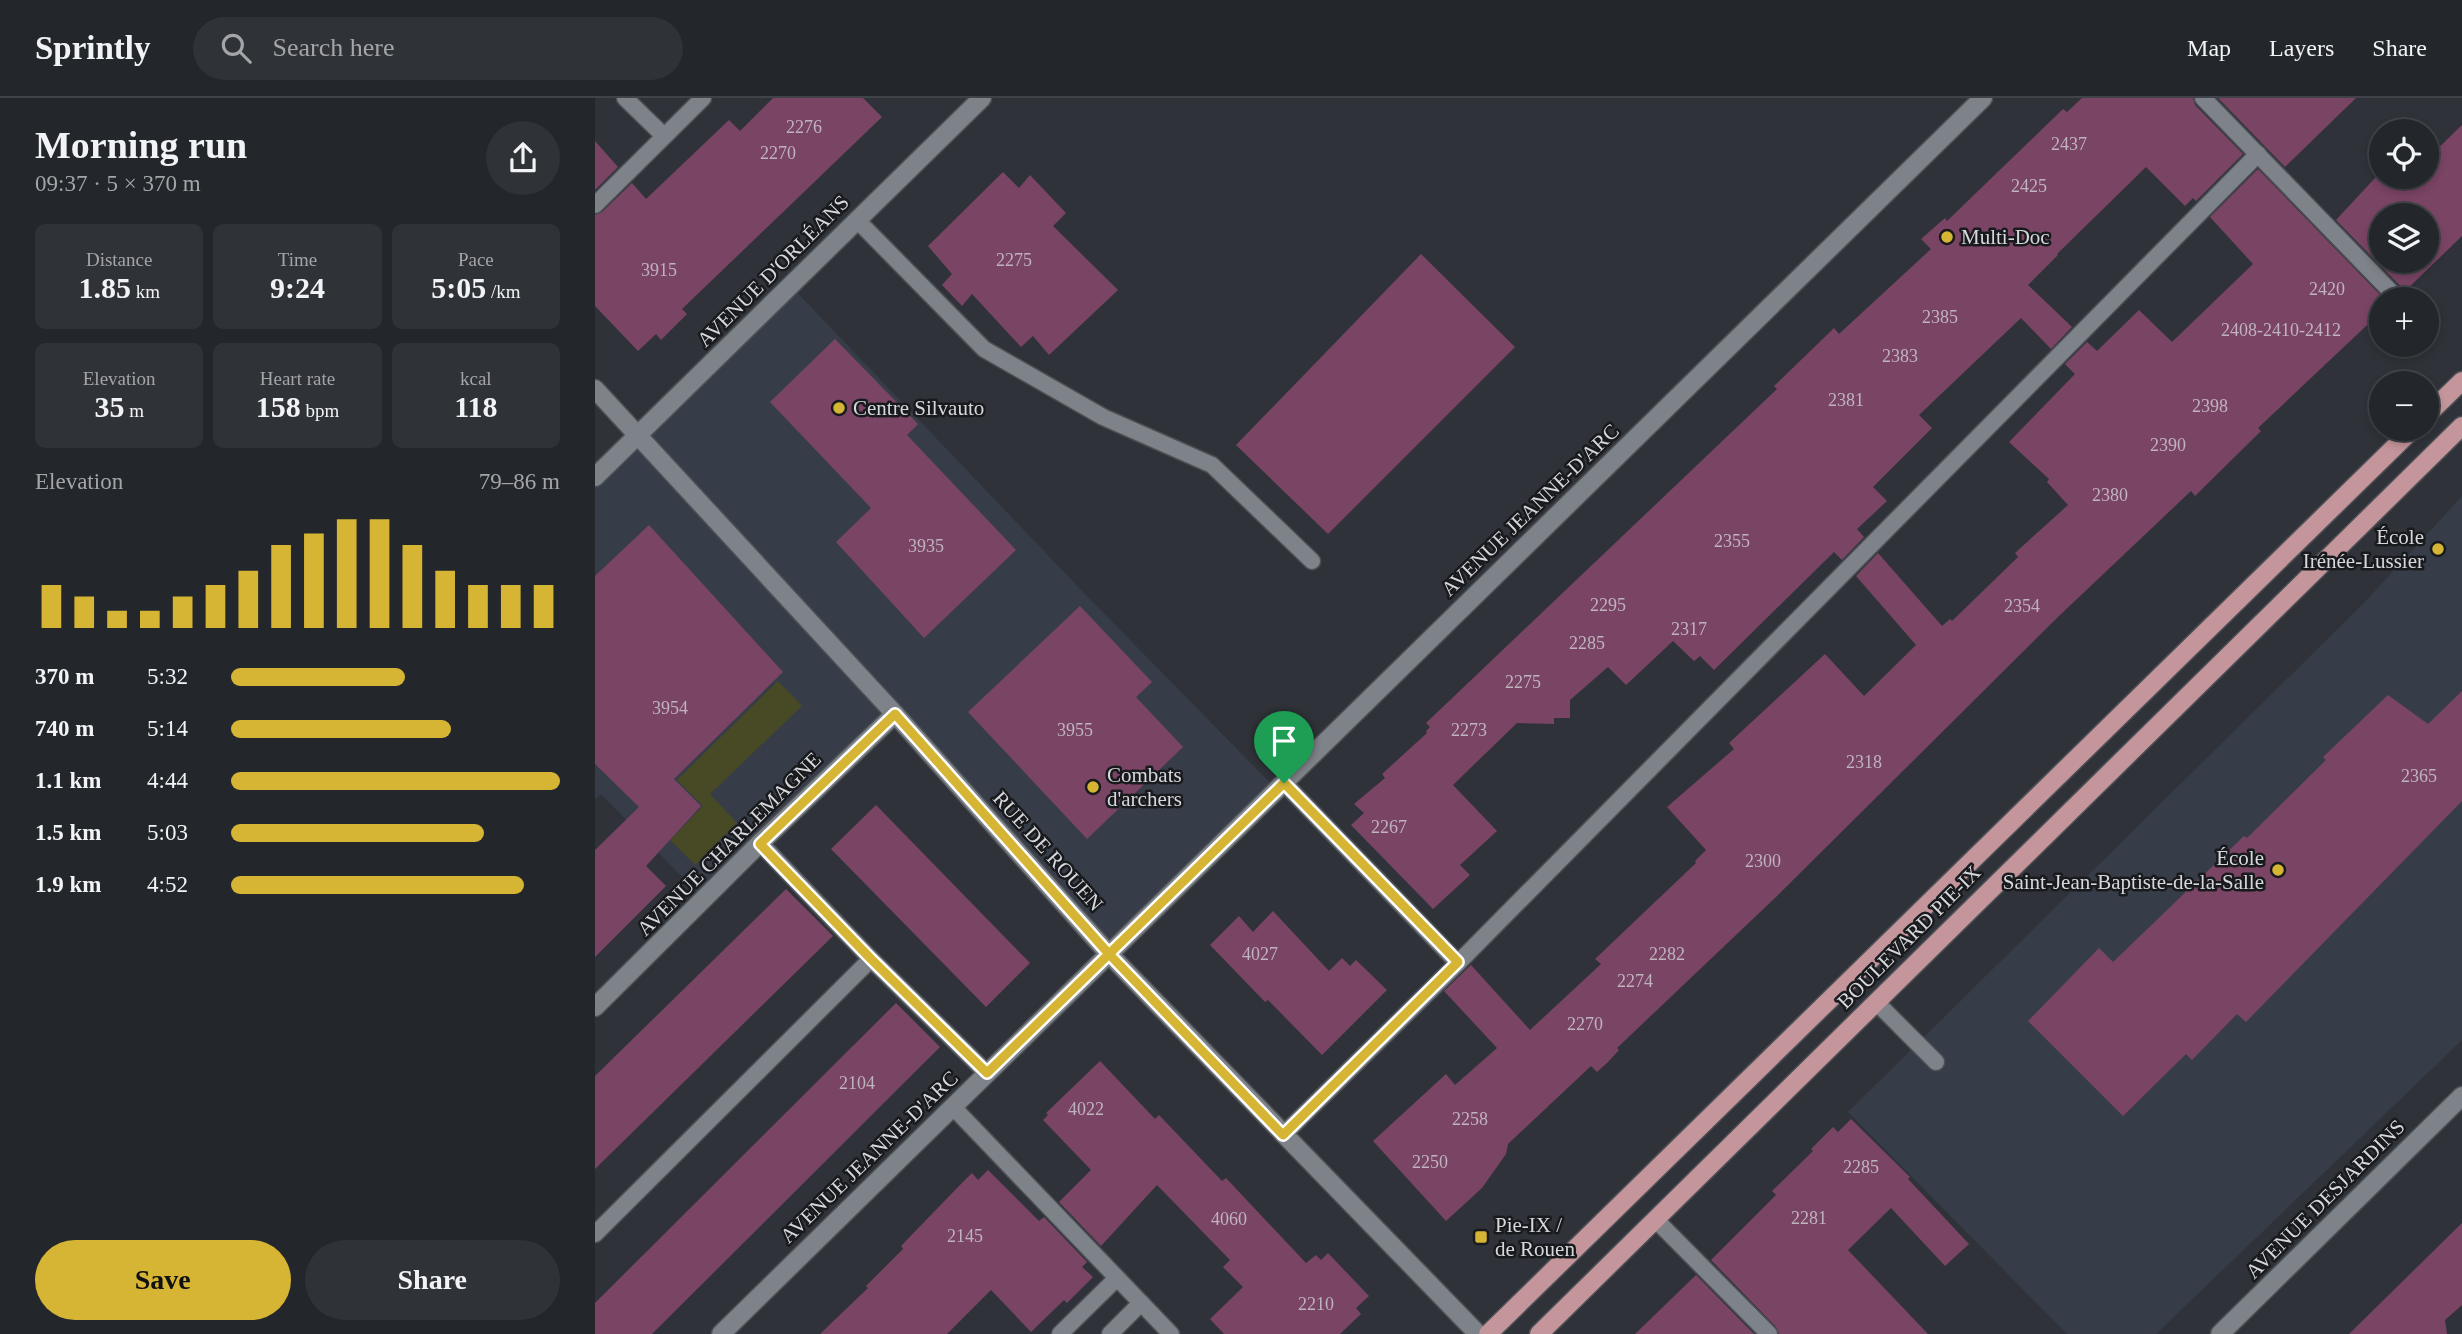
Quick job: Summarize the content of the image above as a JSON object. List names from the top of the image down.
{
  "streets": {
    "main road": ["BOULEVARD PIE-IX"],
    "street": [
      "AVENUE D'ORLÉANS",
      "AVENUE JEANNE-D'ARC",
      "AVENUE CHARLEMAGNE",
      "RUE DE ROUEN",
      "AVENUE DESJARDINS"
    ]
  },
  "crossings": [
    ["AVENUE D'ORLÉANS", "RUE DE ROUEN"],
    ["AVENUE JEANNE-D'ARC", "RUE DE ROUEN"],
    ["AVENUE CHARLEMAGNE", "RUE DE ROUEN"]
  ],
  "places": {
    "other": [
      "Multi-Doc",
      "Centre Silvauto",
      "École Irénée-Lussier",
      "Combats d'archers",
      "École Saint-Jean-Baptiste-de-la-Salle"
    ],
    "transit": ["Pie-IX / de Rouen"]
  },
  "house_numbers": [
    "2276",
    "2437",
    "2270",
    "2425",
    "2275",
    "3915",
    "2420",
    "2385",
    "2408-2410-2412",
    "2383",
    "2381",
    "2398",
    "2390",
    "2380",
    "2355",
    "3935",
    "2295",
    "2354",
    "2317",
    "2285",
    "2275",
    "3954",
    "3955",
    "2273",
    "2318",
    "2365",
    "2267",
    "2300",
    "4027",
    "2282",
    "2274",
    "2270",
    "2104",
    "4022",
    "2258",
    "2250",
    "2285",
    "2281",
    "4060",
    "2145",
    "2210"
  ],
  "page": {
    "header": "Sprintly",
    "search": "Search here",
    "nav": ["Map", "Layers", "Share"],
    "heading": ["Morning run", "09:37 · 5 × 370 m"],
    "map_buttons": ["+", "−"],
    "stats": [
      ["Distance", "1.85 km"],
      ["Time", "9:24"],
      ["Pace", "5:05 /km"],
      ["Elevation", "35 m"],
      ["Heart rate", "158 bpm"],
      ["kcal", "118"]
    ],
    "chart": ["Elevation", "79–86 m"],
    "list": [
      {
        "name": "370 m",
        "note": "5:32"
      },
      {
        "name": "740 m",
        "note": "5:14"
      },
      {
        "name": "1.1 km",
        "note": "4:44"
      },
      {
        "name": "1.5 km",
        "note": "5:03"
      },
      {
        "name": "1.9 km",
        "note": "4:52"
      }
    ],
    "buttons": ["Save", "Share"]
  }
}
